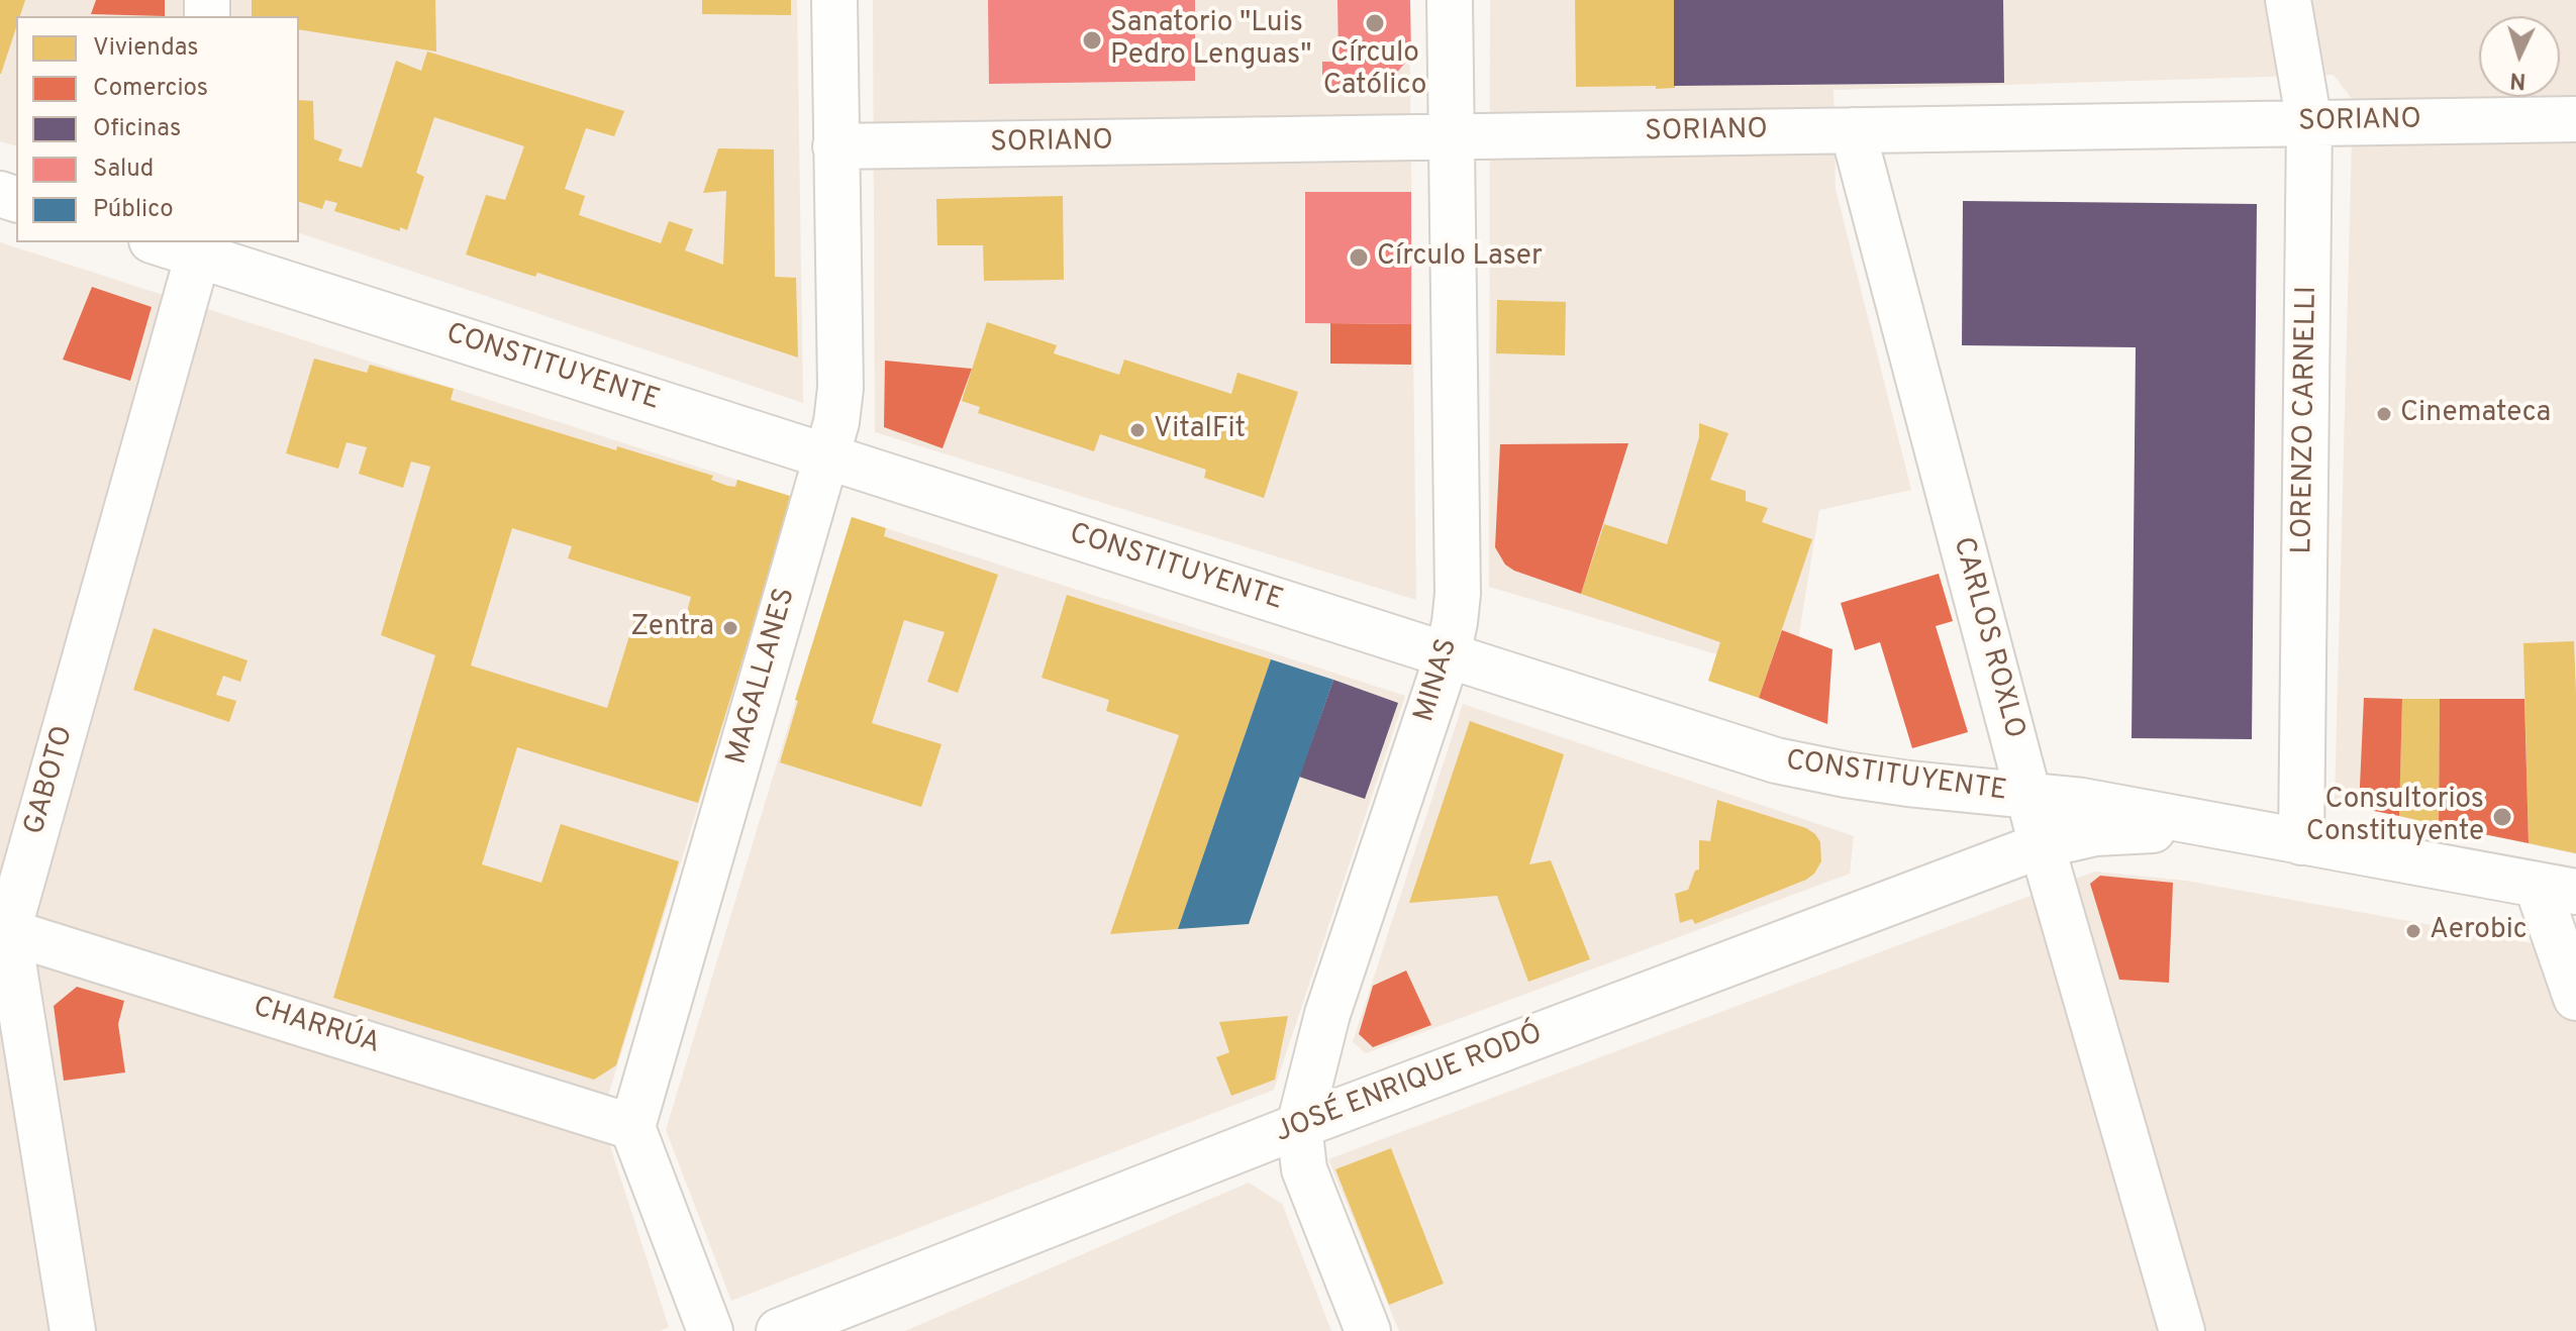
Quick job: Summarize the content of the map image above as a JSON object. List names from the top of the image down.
{
  "streets": {
    "street": [
      "SORIANO",
      "CONSTITUYENTE",
      "LORENZO CARNELLI",
      "CARLOS ROXLO",
      "MAGALLANES",
      "MINAS",
      "GABOTO",
      "CHARRÚA",
      "JOSÉ ENRIQUE RODÓ"
    ]
  },
  "crossings": [
    ["SORIANO", "LORENZO CARNELLI"],
    ["SORIANO", "CARLOS ROXLO"],
    ["SORIANO", "MAGALLANES"],
    ["SORIANO", "MINAS"],
    ["CONSTITUYENTE", "LORENZO CARNELLI"],
    ["CONSTITUYENTE", "CARLOS ROXLO"],
    ["CONSTITUYENTE", "MAGALLANES"],
    ["CONSTITUYENTE", "MINAS"],
    ["CONSTITUYENTE", "GABOTO"],
    ["CONSTITUYENTE", "JOSÉ ENRIQUE RODÓ"],
    ["CARLOS ROXLO", "JOSÉ ENRIQUE RODÓ"],
    ["MAGALLANES", "CHARRÚA"],
    ["MINAS", "JOSÉ ENRIQUE RODÓ"],
    ["GABOTO", "CHARRÚA"]
  ],
  "places": [
    "Círculo Católico",
    "Sanatorio \"Luis Pedro Lenguas\"",
    "Círculo Laser",
    "Cinemateca",
    "VitalFit",
    "Zentra",
    "Consultorios Constituyente",
    "Aerobic"
  ],
  "legend": [
    "Viviendas",
    "Comercios",
    "Oficinas",
    "Salud",
    "Público"
  ],
  "north": "bottom"
}
